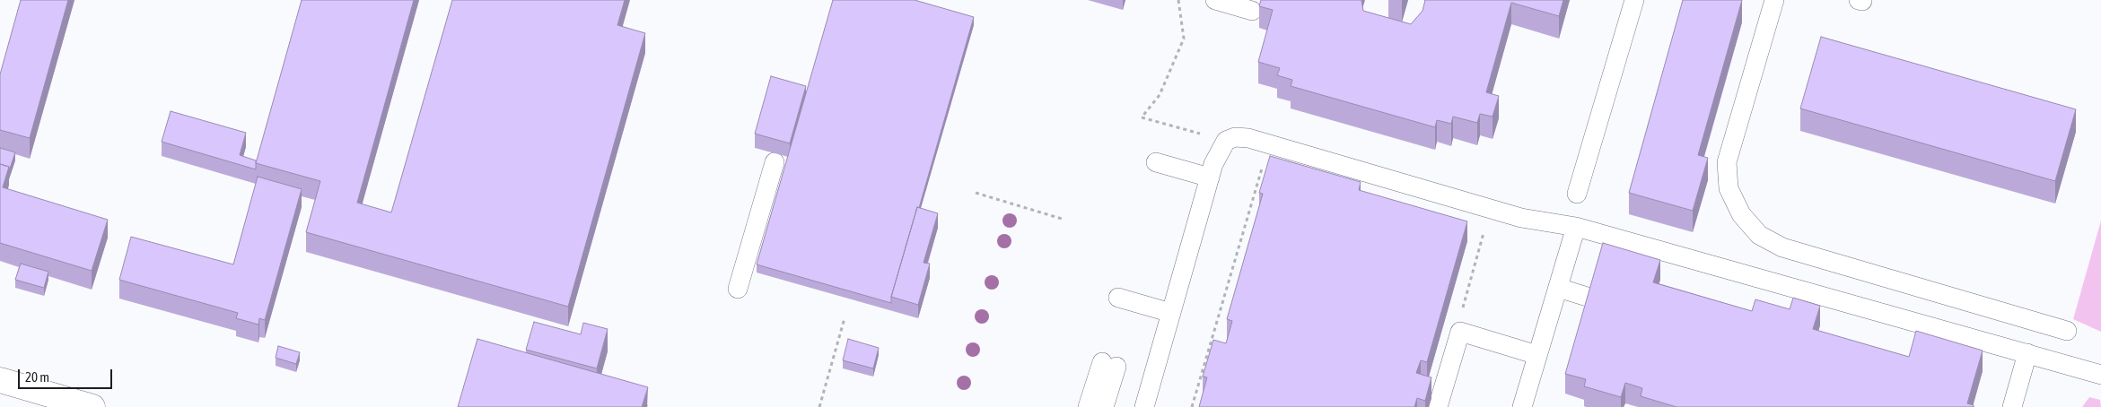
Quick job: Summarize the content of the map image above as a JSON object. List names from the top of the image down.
{
  "scale_bar": "20 m"
}
